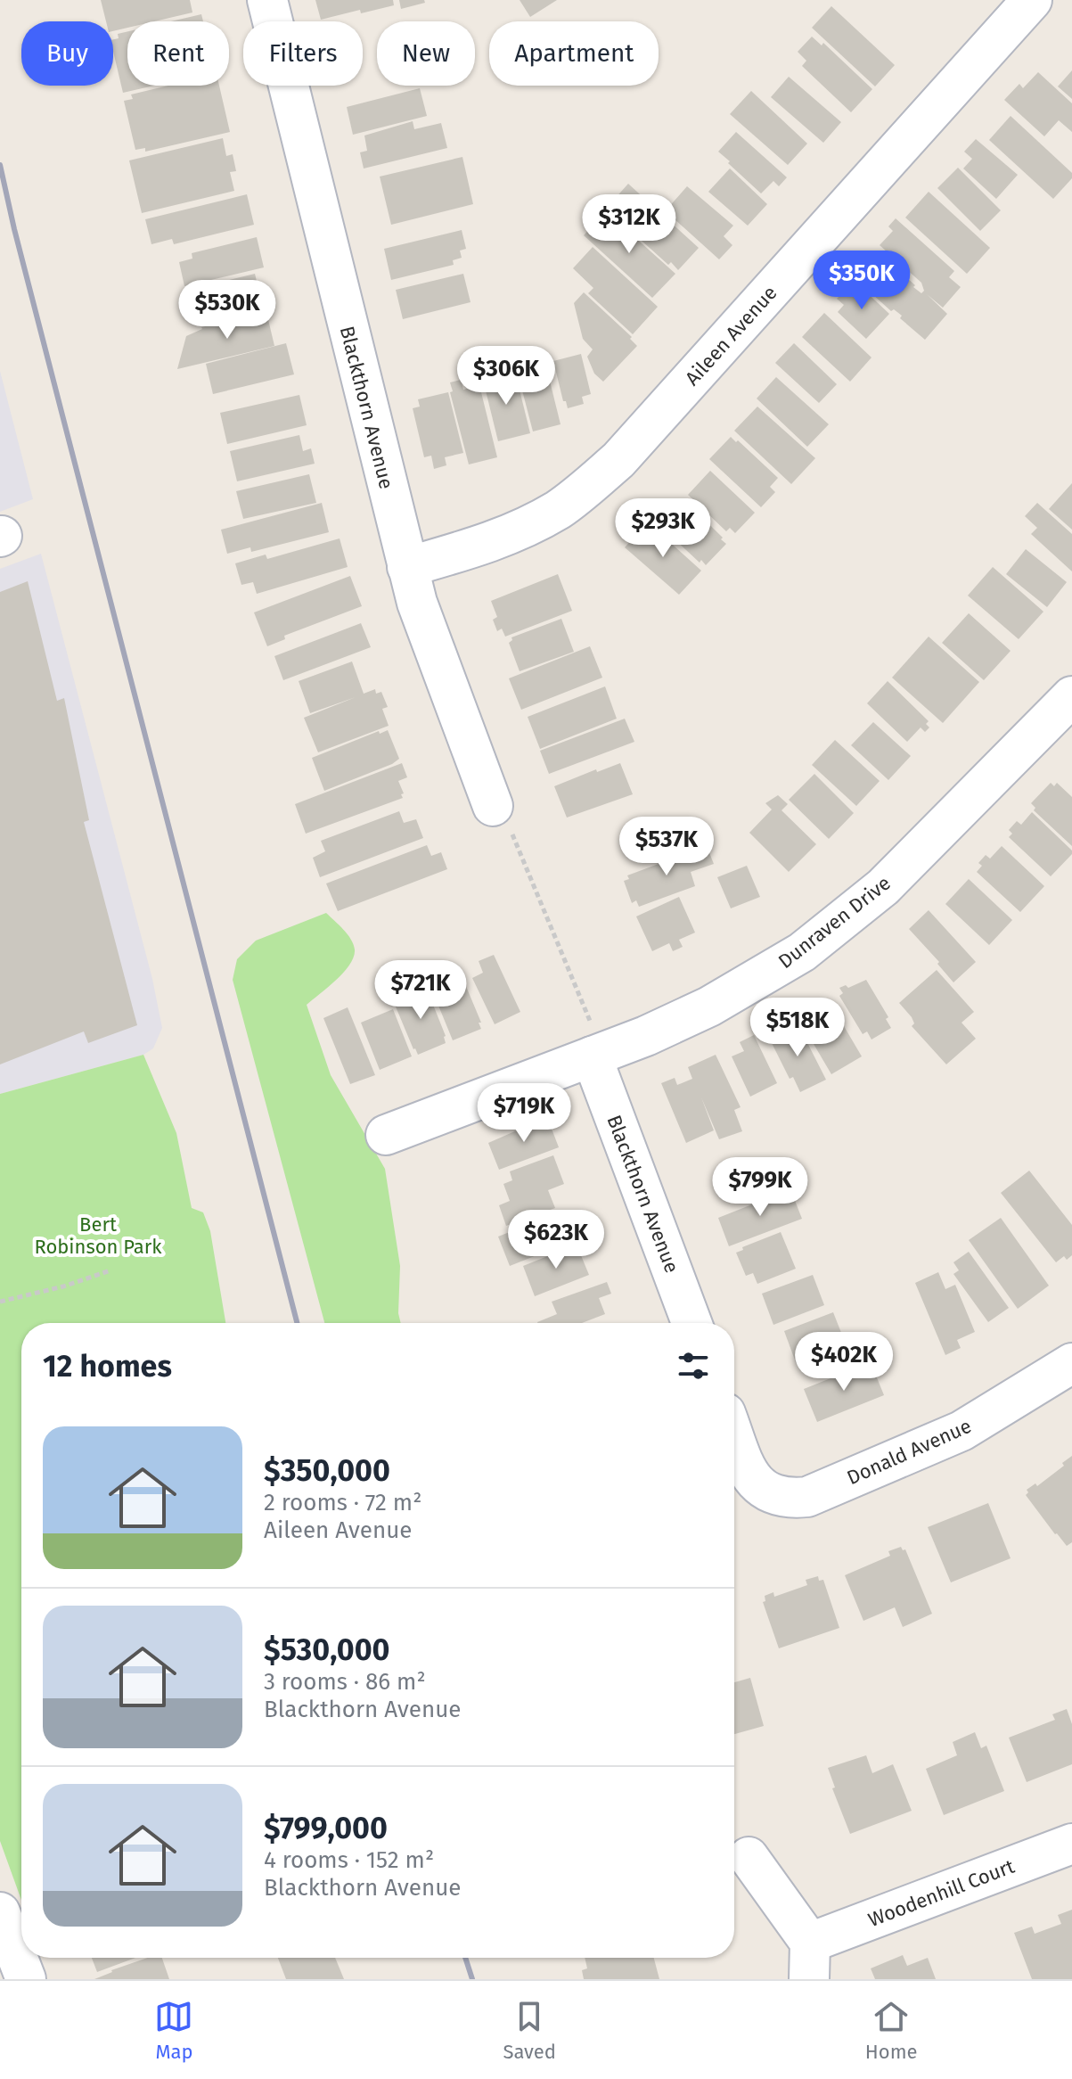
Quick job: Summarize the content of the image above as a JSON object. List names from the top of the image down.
{
  "streets": {
    "street": [
      "Aileen Avenue",
      "Blackthorn Avenue",
      "Dunraven Drive",
      "Donald Avenue",
      "Woodenhill Court"
    ]
  },
  "crossings": [
    ["Aileen Avenue", "Blackthorn Avenue"],
    ["Blackthorn Avenue", "Dunraven Drive"]
  ],
  "parks": ["Bert Robinson Park"],
  "page": {
    "chip": [
      "Buy",
      "Rent",
      "Filters",
      "New",
      "Apartment"
    ],
    "price": [
      "$312K",
      "$350K",
      "$530K",
      "$306K",
      "$293K",
      "$537K",
      "$721K",
      "$518K",
      "$719K",
      "$799K",
      "$623K",
      "$402K"
    ],
    "heading": "12 homes",
    "list": [
      {
        "name": "$350,000",
        "note": "2 rooms · 72 m² · Aileen Avenue"
      },
      {
        "name": "$530,000",
        "note": "3 rooms · 86 m² · Blackthorn Avenue"
      },
      {
        "name": "$799,000",
        "note": "4 rooms · 152 m² · Blackthorn Avenue"
      }
    ],
    "tabs": ["Map", "Saved", "Home"]
  }
}
